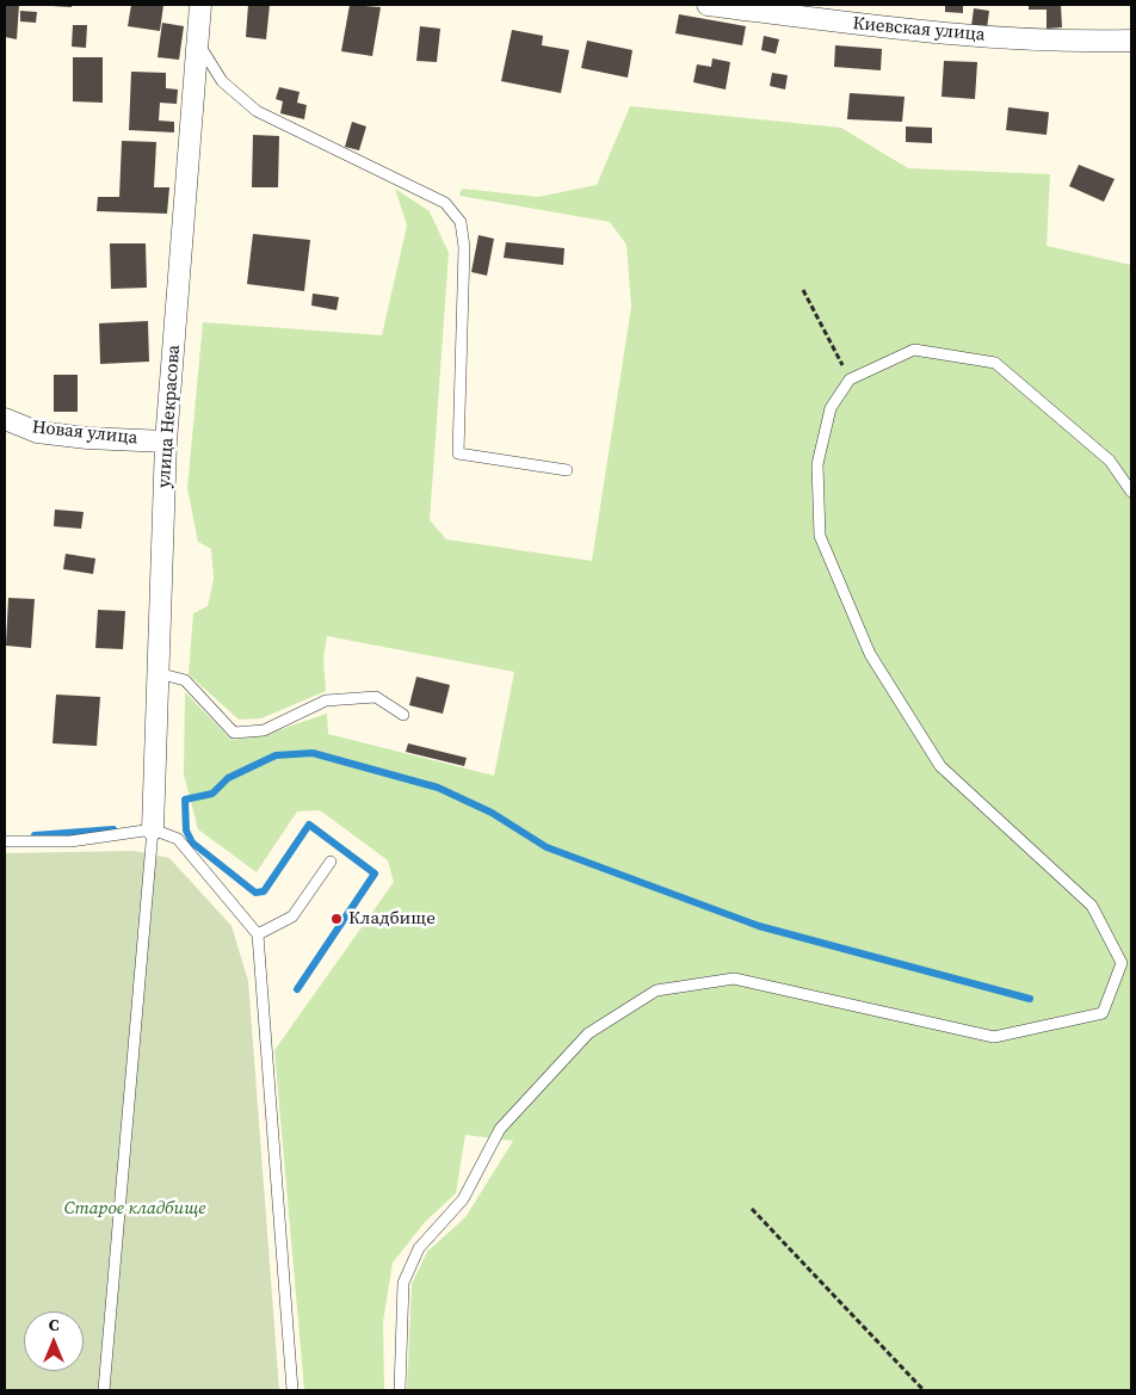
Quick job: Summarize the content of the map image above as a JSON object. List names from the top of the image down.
{
  "streets": {
    "street": ["Киевская улица", "улица Некрасова", "Новая улица"]
  },
  "crossings": [
    ["улица Некрасова", "Новая улица"]
  ],
  "parks": ["Старое кладбище"],
  "places": ["Кладбище"],
  "north": "top"
}
